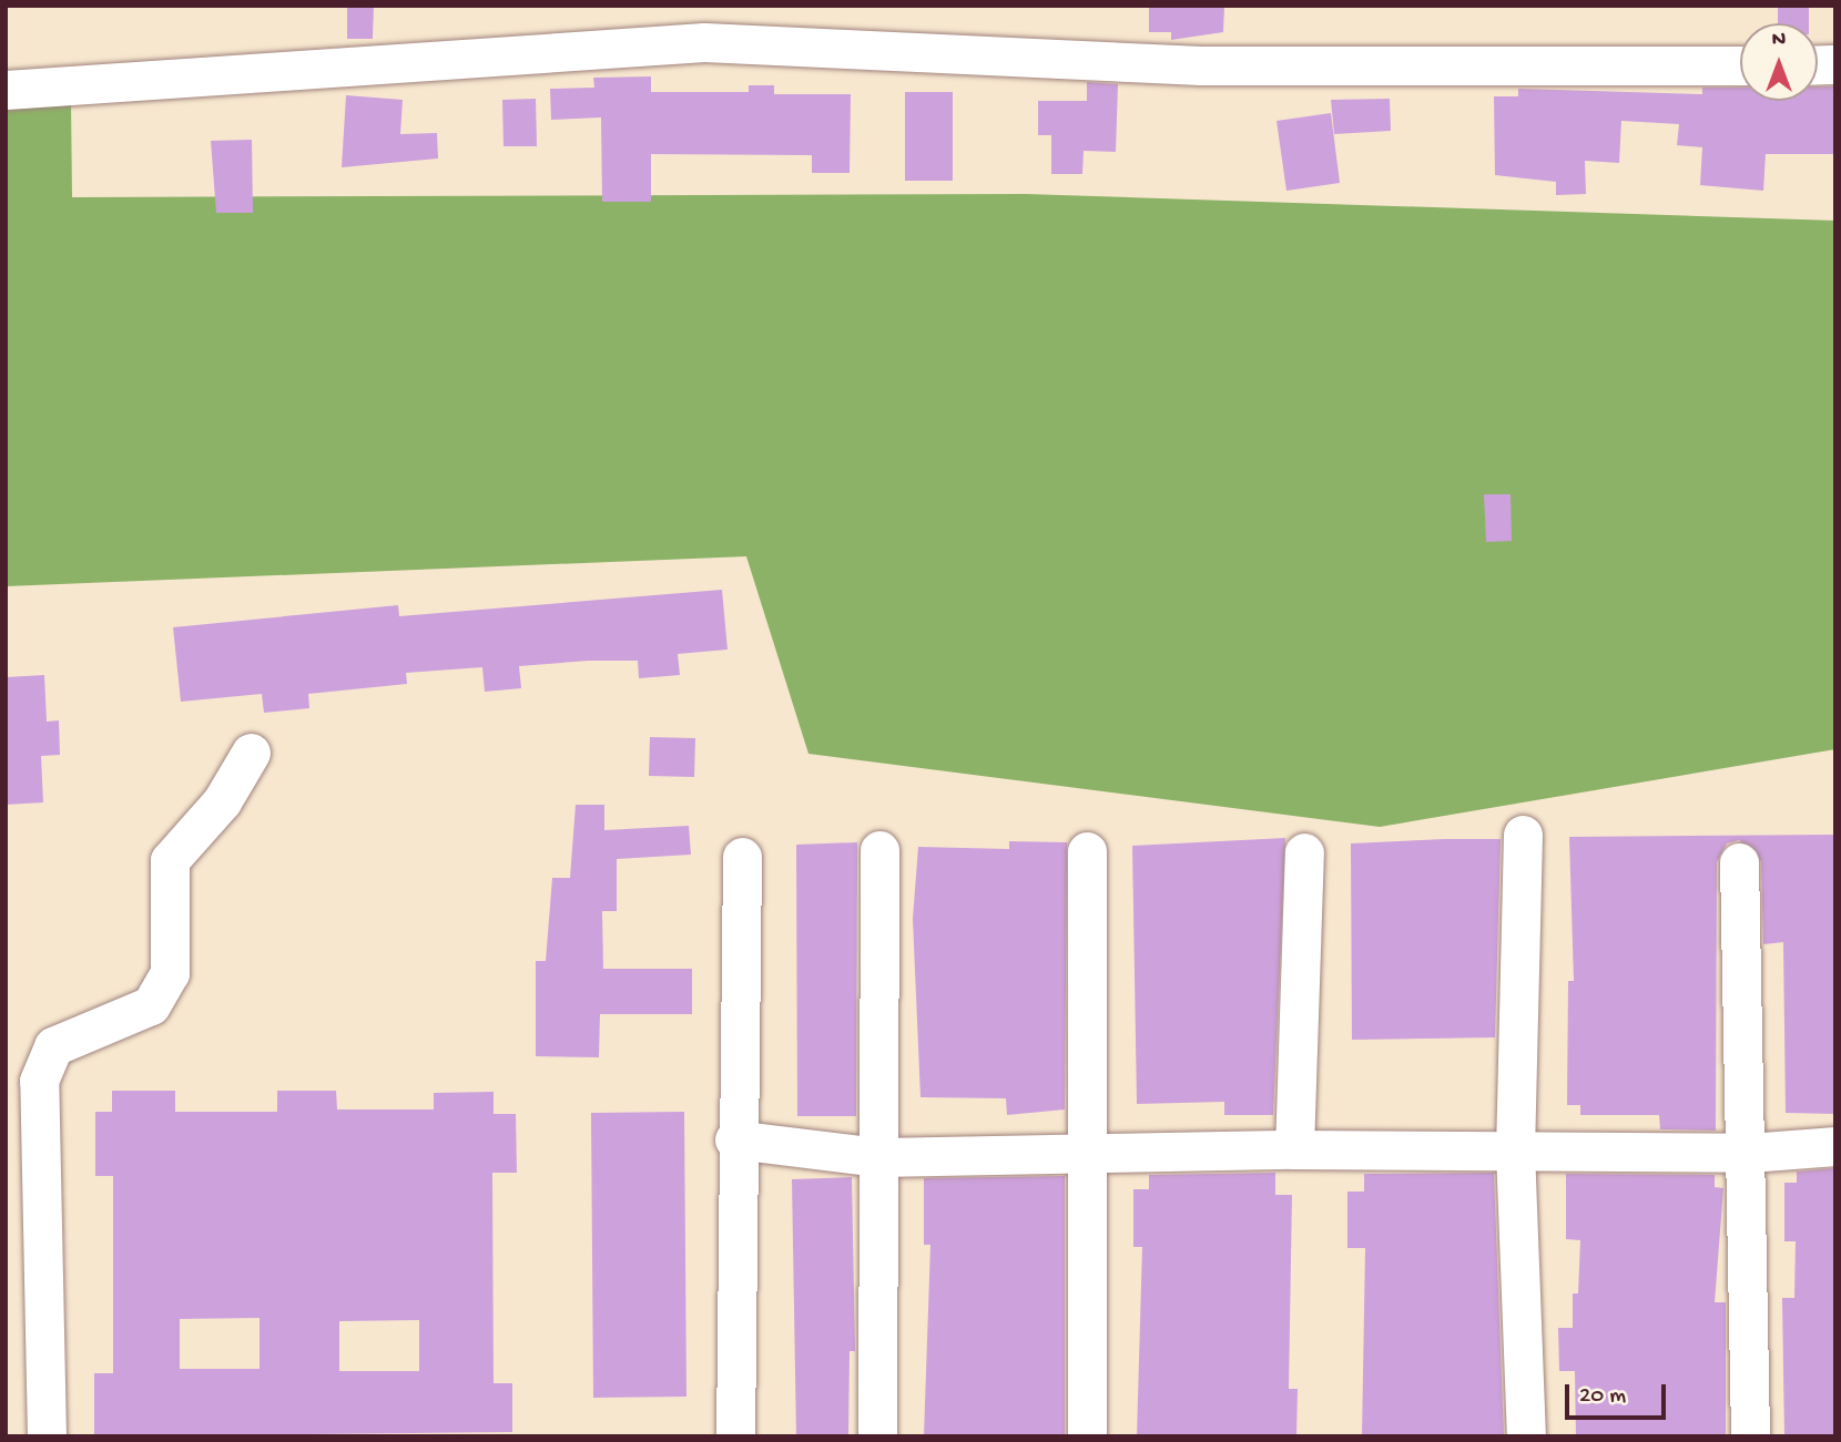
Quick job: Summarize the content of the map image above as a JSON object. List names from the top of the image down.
{
  "scale_bar": "20 m",
  "north": "top"
}
